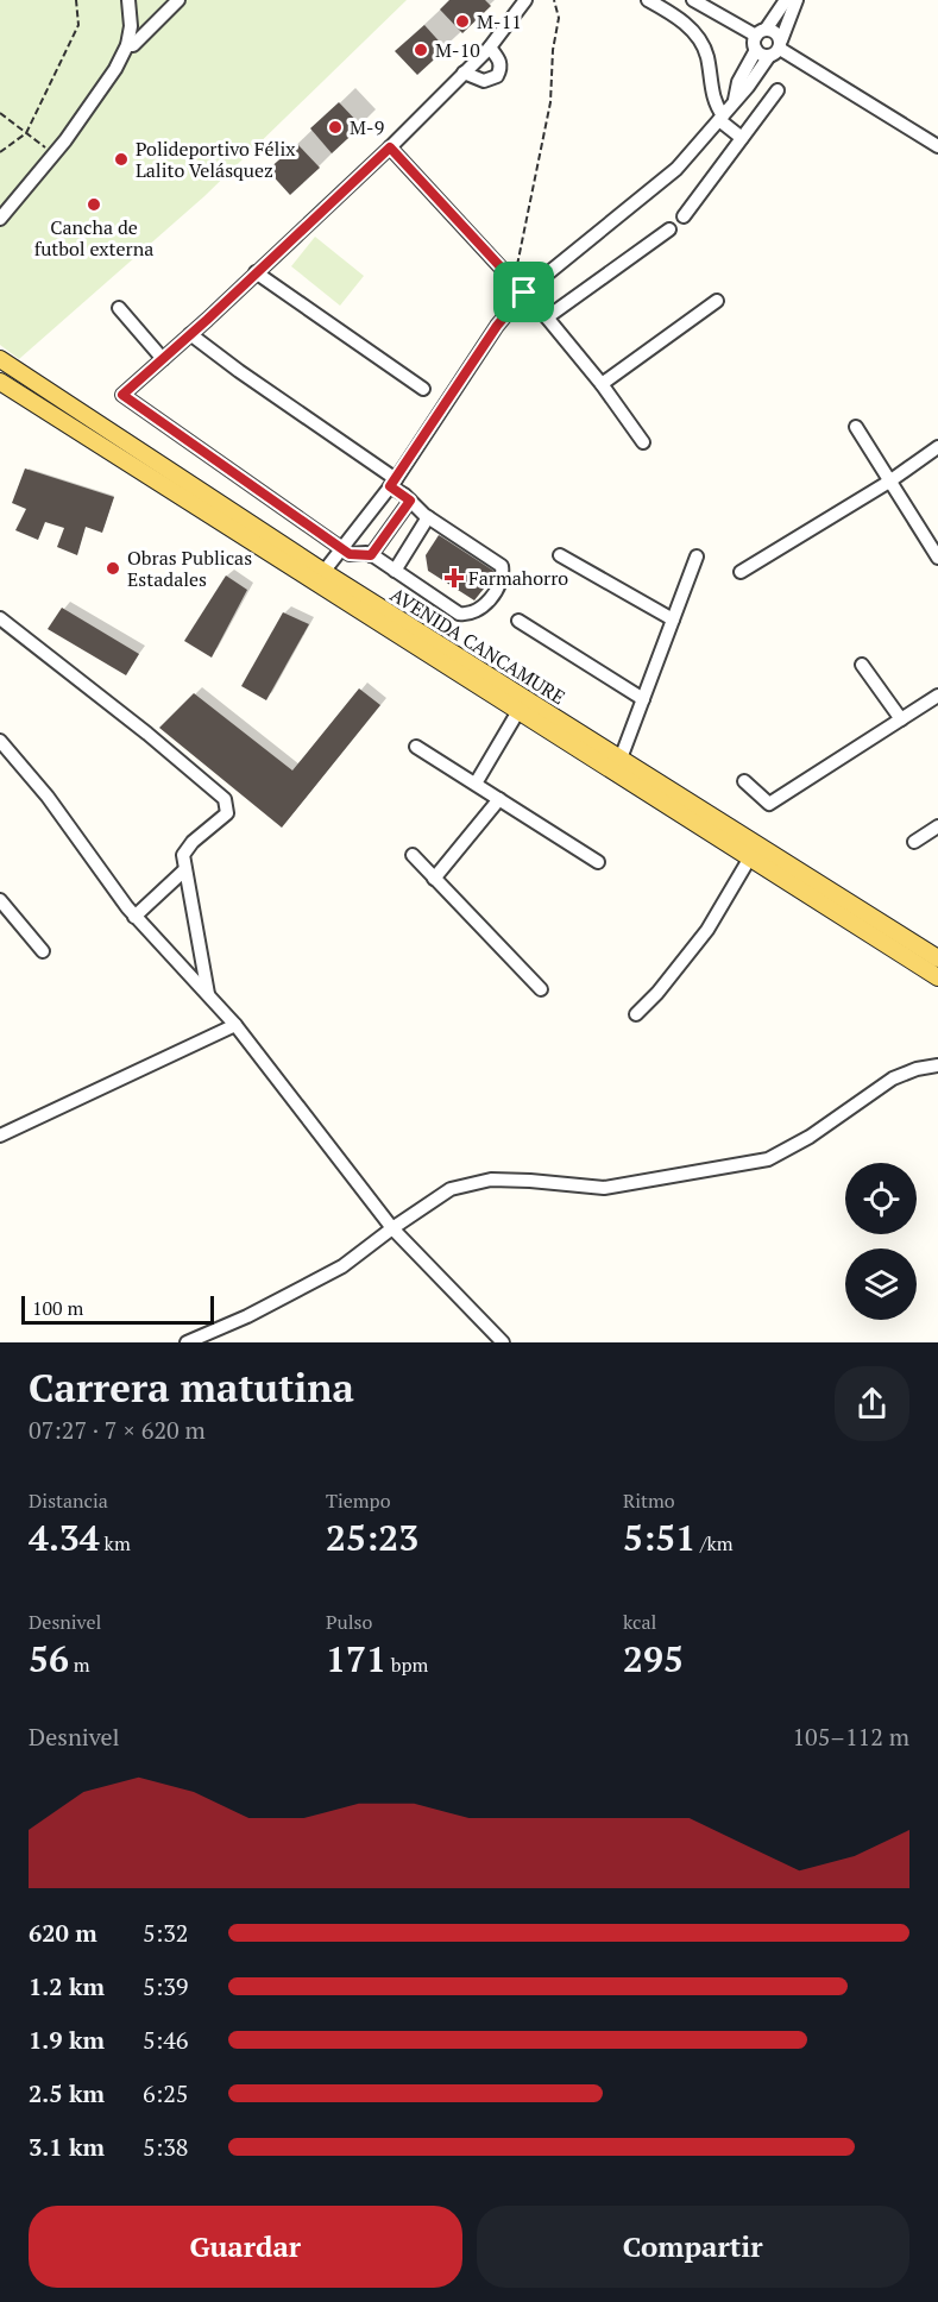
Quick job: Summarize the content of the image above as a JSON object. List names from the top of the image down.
{
  "streets": {
    "main road": ["AVENIDA CANCAMURE"]
  },
  "places": {
    "other": [
      "M-11",
      "M-10",
      "M-9",
      "Polideportivo Félix Lalito Velásquez",
      "Cancha de futbol externa",
      "Obras Publicas Estadales"
    ],
    "health": ["Farmahorro"]
  },
  "scale_bar": "100 m",
  "page": {
    "scale": "100 m",
    "heading": ["Carrera matutina", "07:27 · 7 × 620 m"],
    "stats": [
      ["Distancia", "4.34 km"],
      ["Tiempo", "25:23"],
      ["Ritmo", "5:51 /km"],
      ["Desnivel", "56 m"],
      ["Pulso", "171 bpm"],
      ["kcal", "295"]
    ],
    "chart": ["Desnivel", "105–112 m"],
    "list": [
      {
        "name": "620 m",
        "note": "5:32"
      },
      {
        "name": "1.2 km",
        "note": "5:39"
      },
      {
        "name": "1.9 km",
        "note": "5:46"
      },
      {
        "name": "2.5 km",
        "note": "6:25"
      },
      {
        "name": "3.1 km",
        "note": "5:38"
      }
    ],
    "buttons": ["Guardar", "Compartir"]
  }
}
